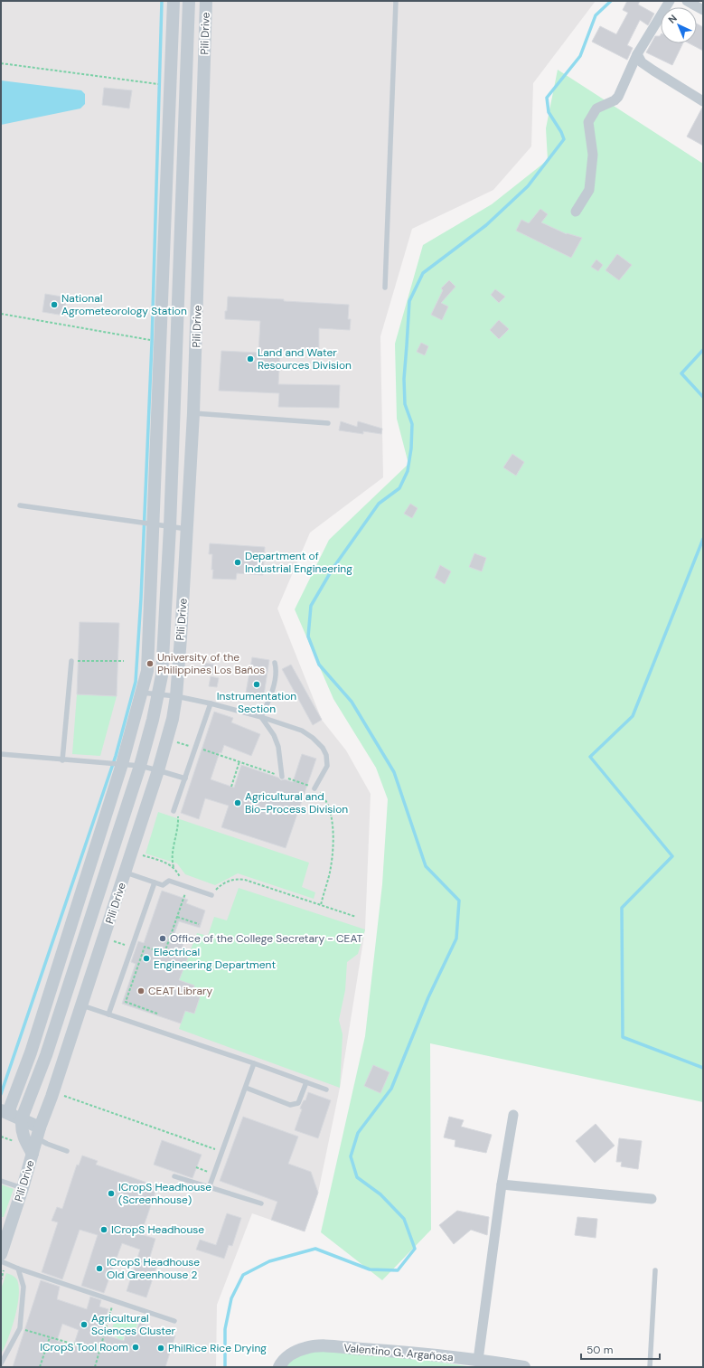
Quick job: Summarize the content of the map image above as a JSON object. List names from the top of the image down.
{
  "streets": {
    "street": ["Pili Drive", "Valentino G. Argañosa"]
  },
  "places": [
    "National Agrometeorology Station",
    "Land and Water Resources Division",
    "Department of Industrial Engineering",
    "University of the Philippines Los Baños",
    "Instrumentation Section",
    "Agricultural and Bio-Process Division",
    "Office of the College Secretary - CEAT",
    "Electrical Engineering Department",
    "CEAT Library",
    "ICropS Headhouse (Screenhouse)",
    "ICropS Headhouse",
    "ICropS Headhouse Old Greenhouse 2",
    "Agricultural Sciences Cluster",
    "ICropS Tool Room",
    "PhilRice Rice Drying"
  ],
  "scale_bar": "50 m",
  "north": "top left"
}
